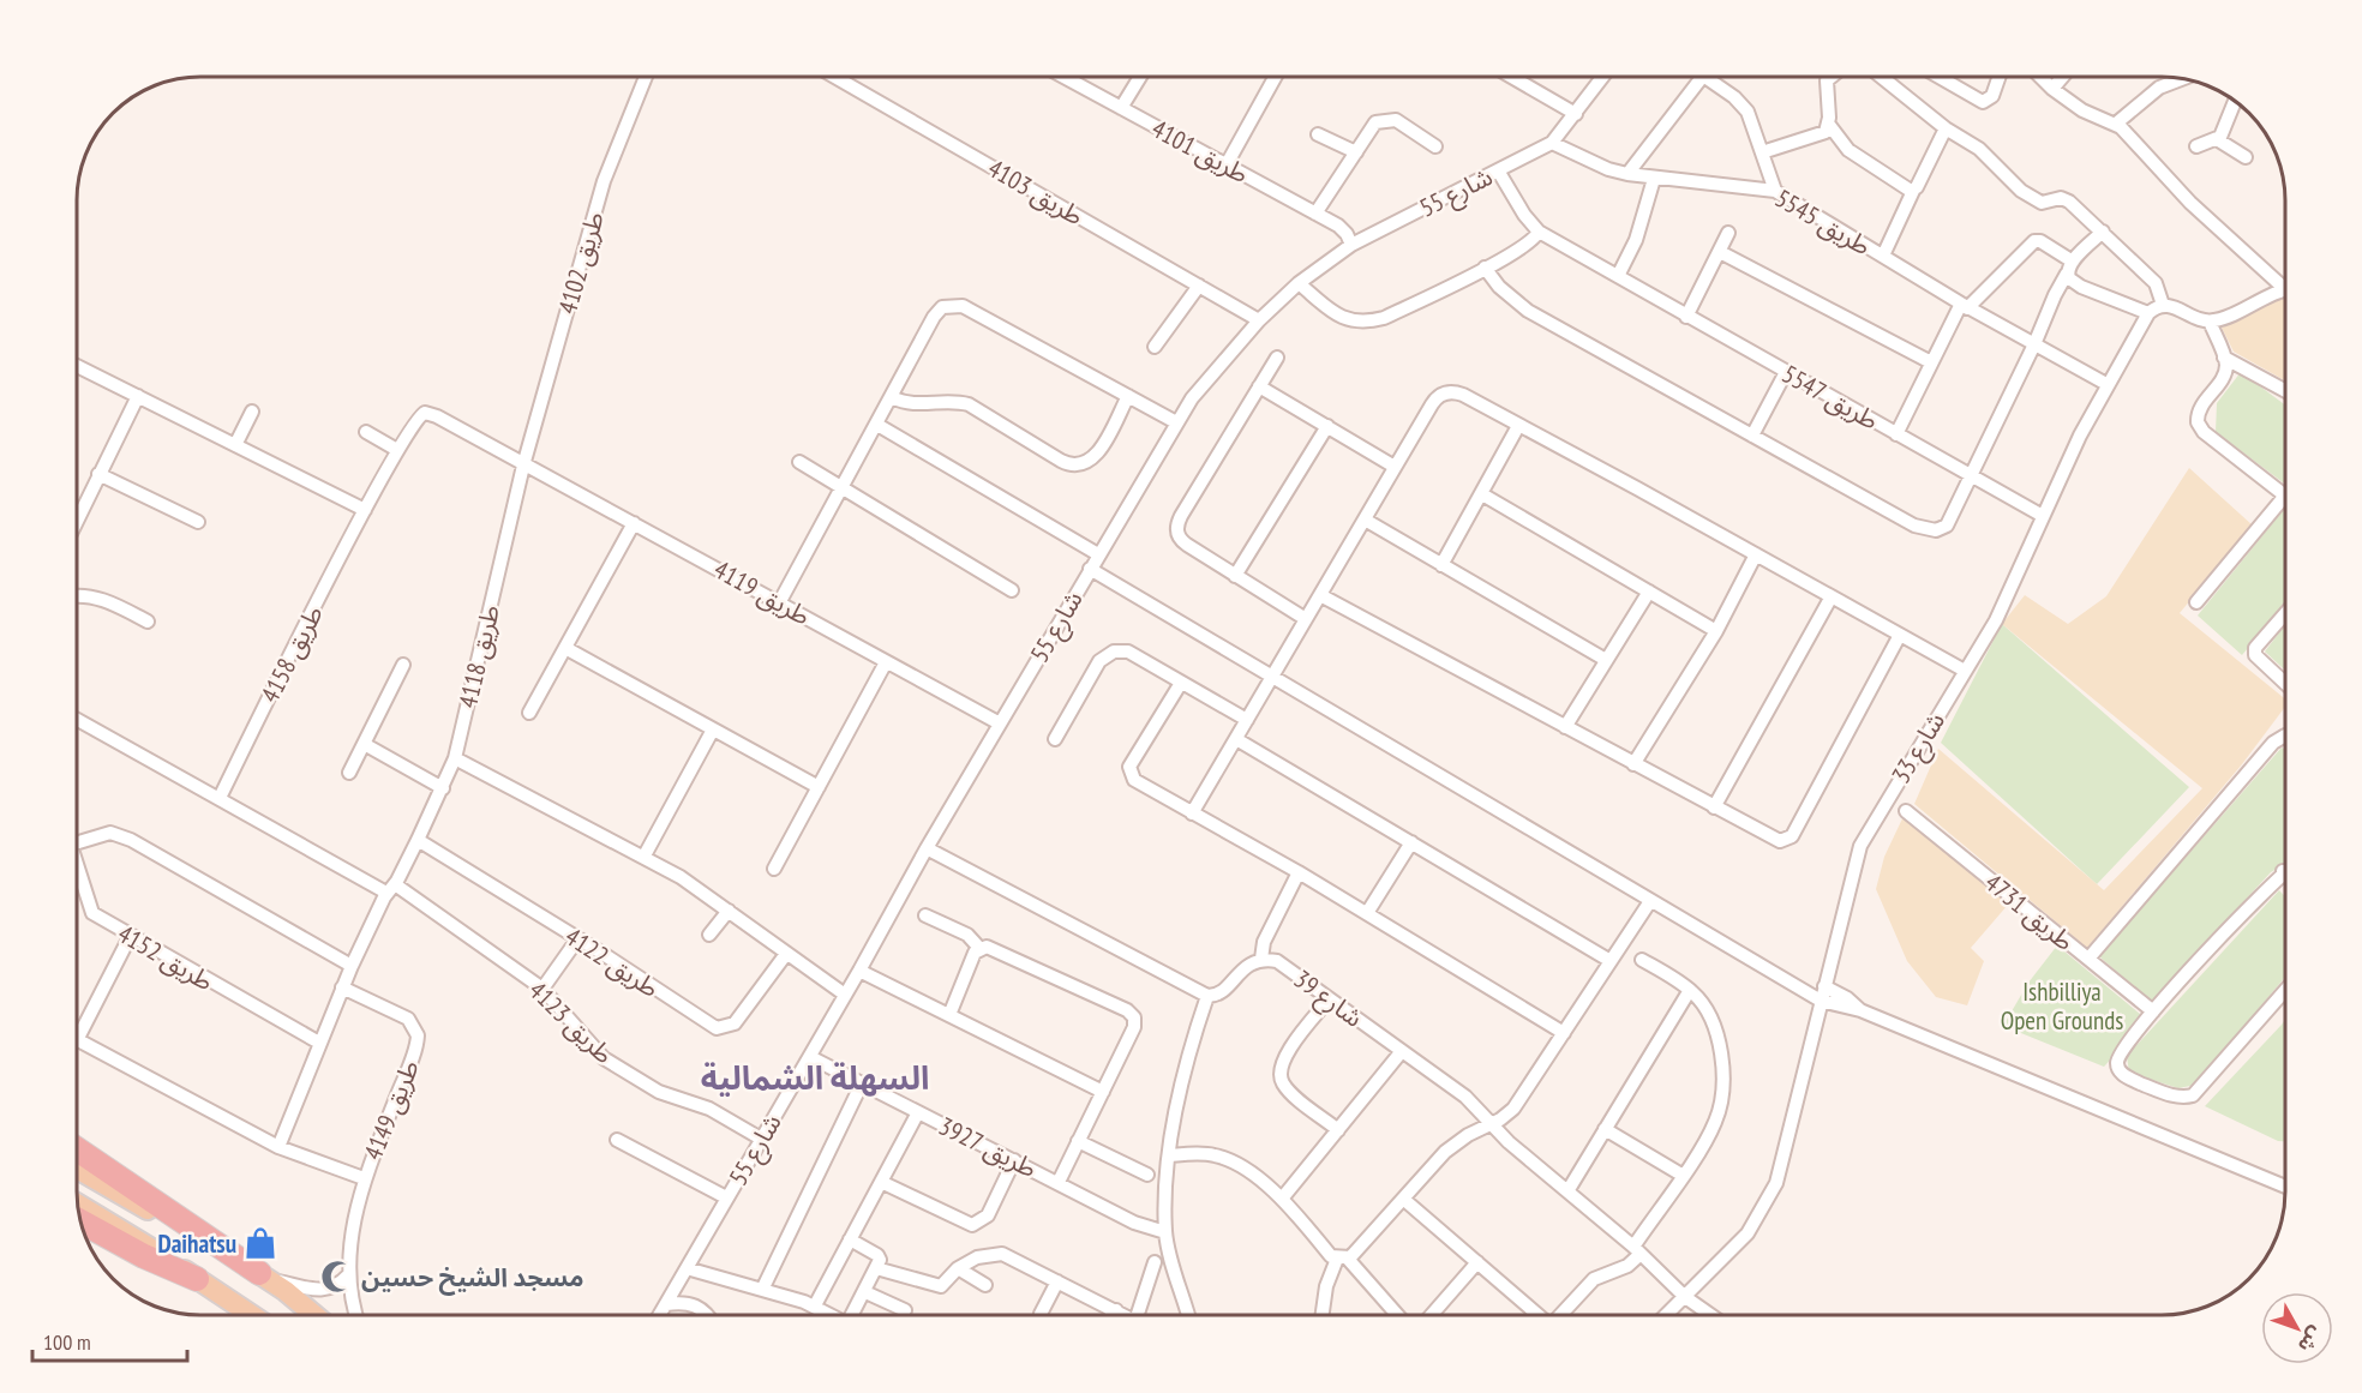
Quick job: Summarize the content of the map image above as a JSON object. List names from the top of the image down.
{
  "streets": {
    "street": [
      "طريق 4101",
      "طريق 4103",
      "شارع 55",
      "طريق 5545",
      "طريق 4102",
      "طريق 5547",
      "طريق 4119",
      "طريق 4158",
      "طريق 4118",
      "شارع 33",
      "طريق 4731",
      "طريق 4152",
      "طريق 4122",
      "شارع 39",
      "طريق 4123",
      "طريق 4149",
      "طريق 3927"
    ]
  },
  "crossings": [
    ["طريق 4101", "شارع 55"],
    ["طريق 4103", "شارع 55"],
    ["شارع 55", "طريق 5545"],
    ["شارع 55", "طريق 5547"],
    ["شارع 55", "طريق 4119"],
    ["شارع 55", "طريق 4123"],
    ["شارع 55", "طريق 3927"],
    ["طريق 5545", "شارع 33"],
    ["طريق 4102", "طريق 4119"],
    ["طريق 4102", "طريق 4158"],
    ["طريق 4102", "طريق 4118"],
    ["طريق 5547", "شارع 33"],
    ["طريق 4119", "طريق 4158"],
    ["طريق 4119", "طريق 4118"],
    ["طريق 4158", "طريق 4118"],
    ["طريق 4158", "طريق 4123"],
    ["طريق 4118", "طريق 4122"],
    ["شارع 33", "شارع 39"]
  ],
  "districts": ["السهلة الشمالية"],
  "parks": ["Ishbilliya Open Grounds"],
  "places": {
    "shop": ["Daihatsu"],
    "mosque": ["مسجد الشيخ حسين"]
  },
  "scale_bar": "100 m",
  "north": "bottom right"
}
